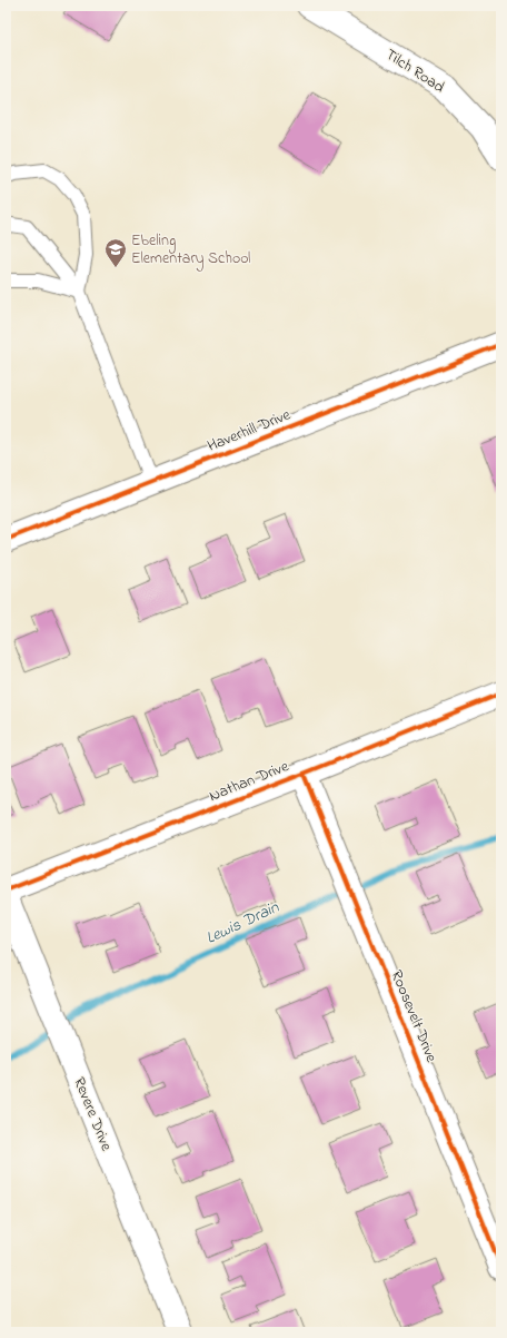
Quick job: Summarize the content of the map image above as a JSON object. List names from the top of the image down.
{
  "streets": {
    "street": [
      "Tilch Road",
      "Haverhill Drive",
      "Nathan Drive",
      "Roosevelt Drive",
      "Revere Drive"
    ]
  },
  "crossings": [
    ["Nathan Drive", "Roosevelt Drive"]
  ],
  "water": ["Lewis Drain"],
  "places": {
    "school or university": ["Ebeling Elementary School"]
  }
}
